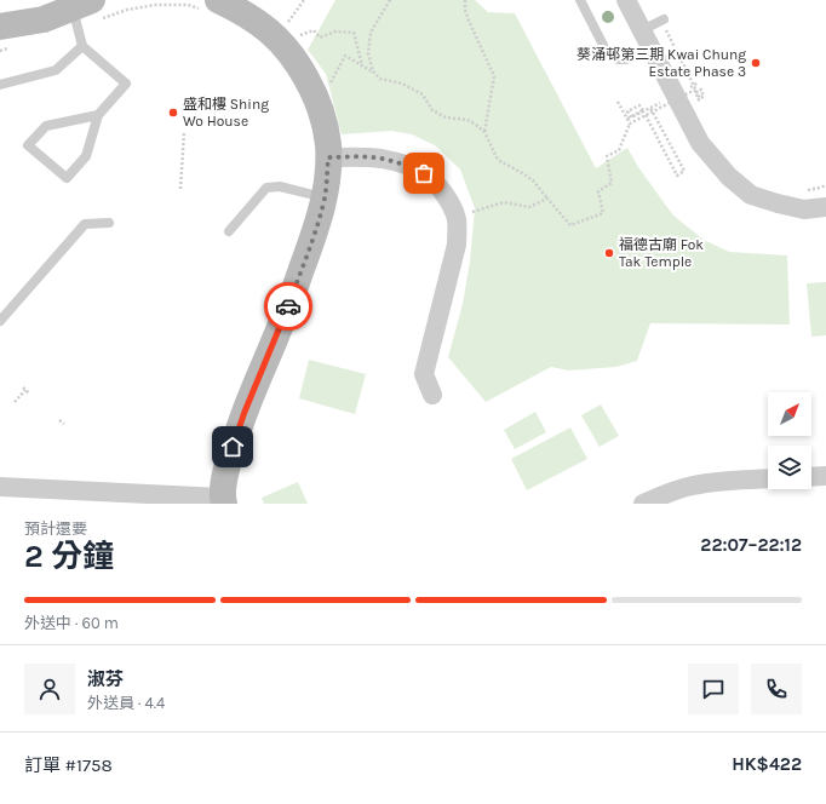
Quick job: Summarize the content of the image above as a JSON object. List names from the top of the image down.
{
  "places": ["葵涌邨第三期 Kwai Chung Estate Phase 3", "盛和樓 Shing Wo House", "福德古廟 Fok Tak Temple"],
  "north": "top right",
  "page": {
    "heading": ["2 分鐘", "預計還要", "22:07–22:12"],
    "panel": [
      "淑芬",
      "外送員 · 4.4",
      "訂單 #1758",
      "HK$422"
    ],
    "bar": "外送中 · 60 m"
  }
}
